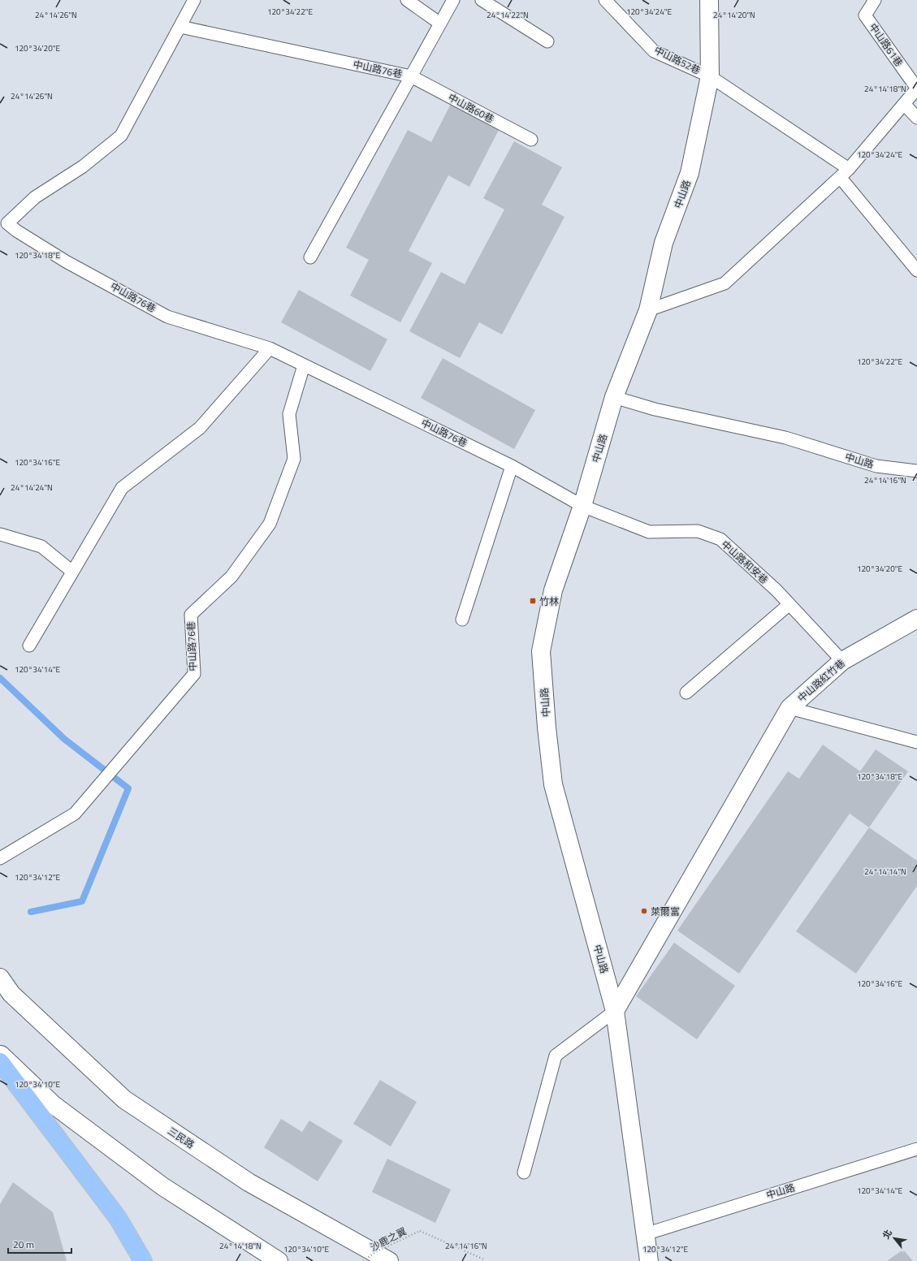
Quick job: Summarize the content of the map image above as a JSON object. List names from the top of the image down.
{
  "streets": {
    "street": ["中山路", "中山路紅竹巷", "三民路"],
    "lane": [
      "中山路61巷",
      "中山路52巷",
      "中山路76巷",
      "中山路60巷",
      "中山路和安巷"
    ],
    "path": ["沙鹿之翼"]
  },
  "crossings": [
    ["中山路52巷", "中山路"],
    ["中山路76巷", "中山路60巷"],
    ["中山路76巷", "中山路"],
    ["中山路76巷", "中山路和安巷"],
    ["中山路", "中山路和安巷"],
    ["中山路和安巷", "中山路紅竹巷"]
  ],
  "places": {
    "transit": ["竹林"],
    "other": ["萊爾富"]
  },
  "scale_bar": "20 m",
  "north": "top left",
  "coordinates": [
    "120°34'22\"E",
    "120°34'24\"E",
    "24°14'26\"N",
    "24°14'22\"N",
    "24°14'20\"N",
    "120°34'20\"E",
    "24°14'18\"N",
    "120°34'18\"E",
    "120°34'16\"E",
    "24°14'16\"N",
    "24°14'24\"N",
    "120°34'14\"E",
    "24°14'14\"N",
    "120°34'12\"E",
    "120°34'10\"E"
  ]
}
